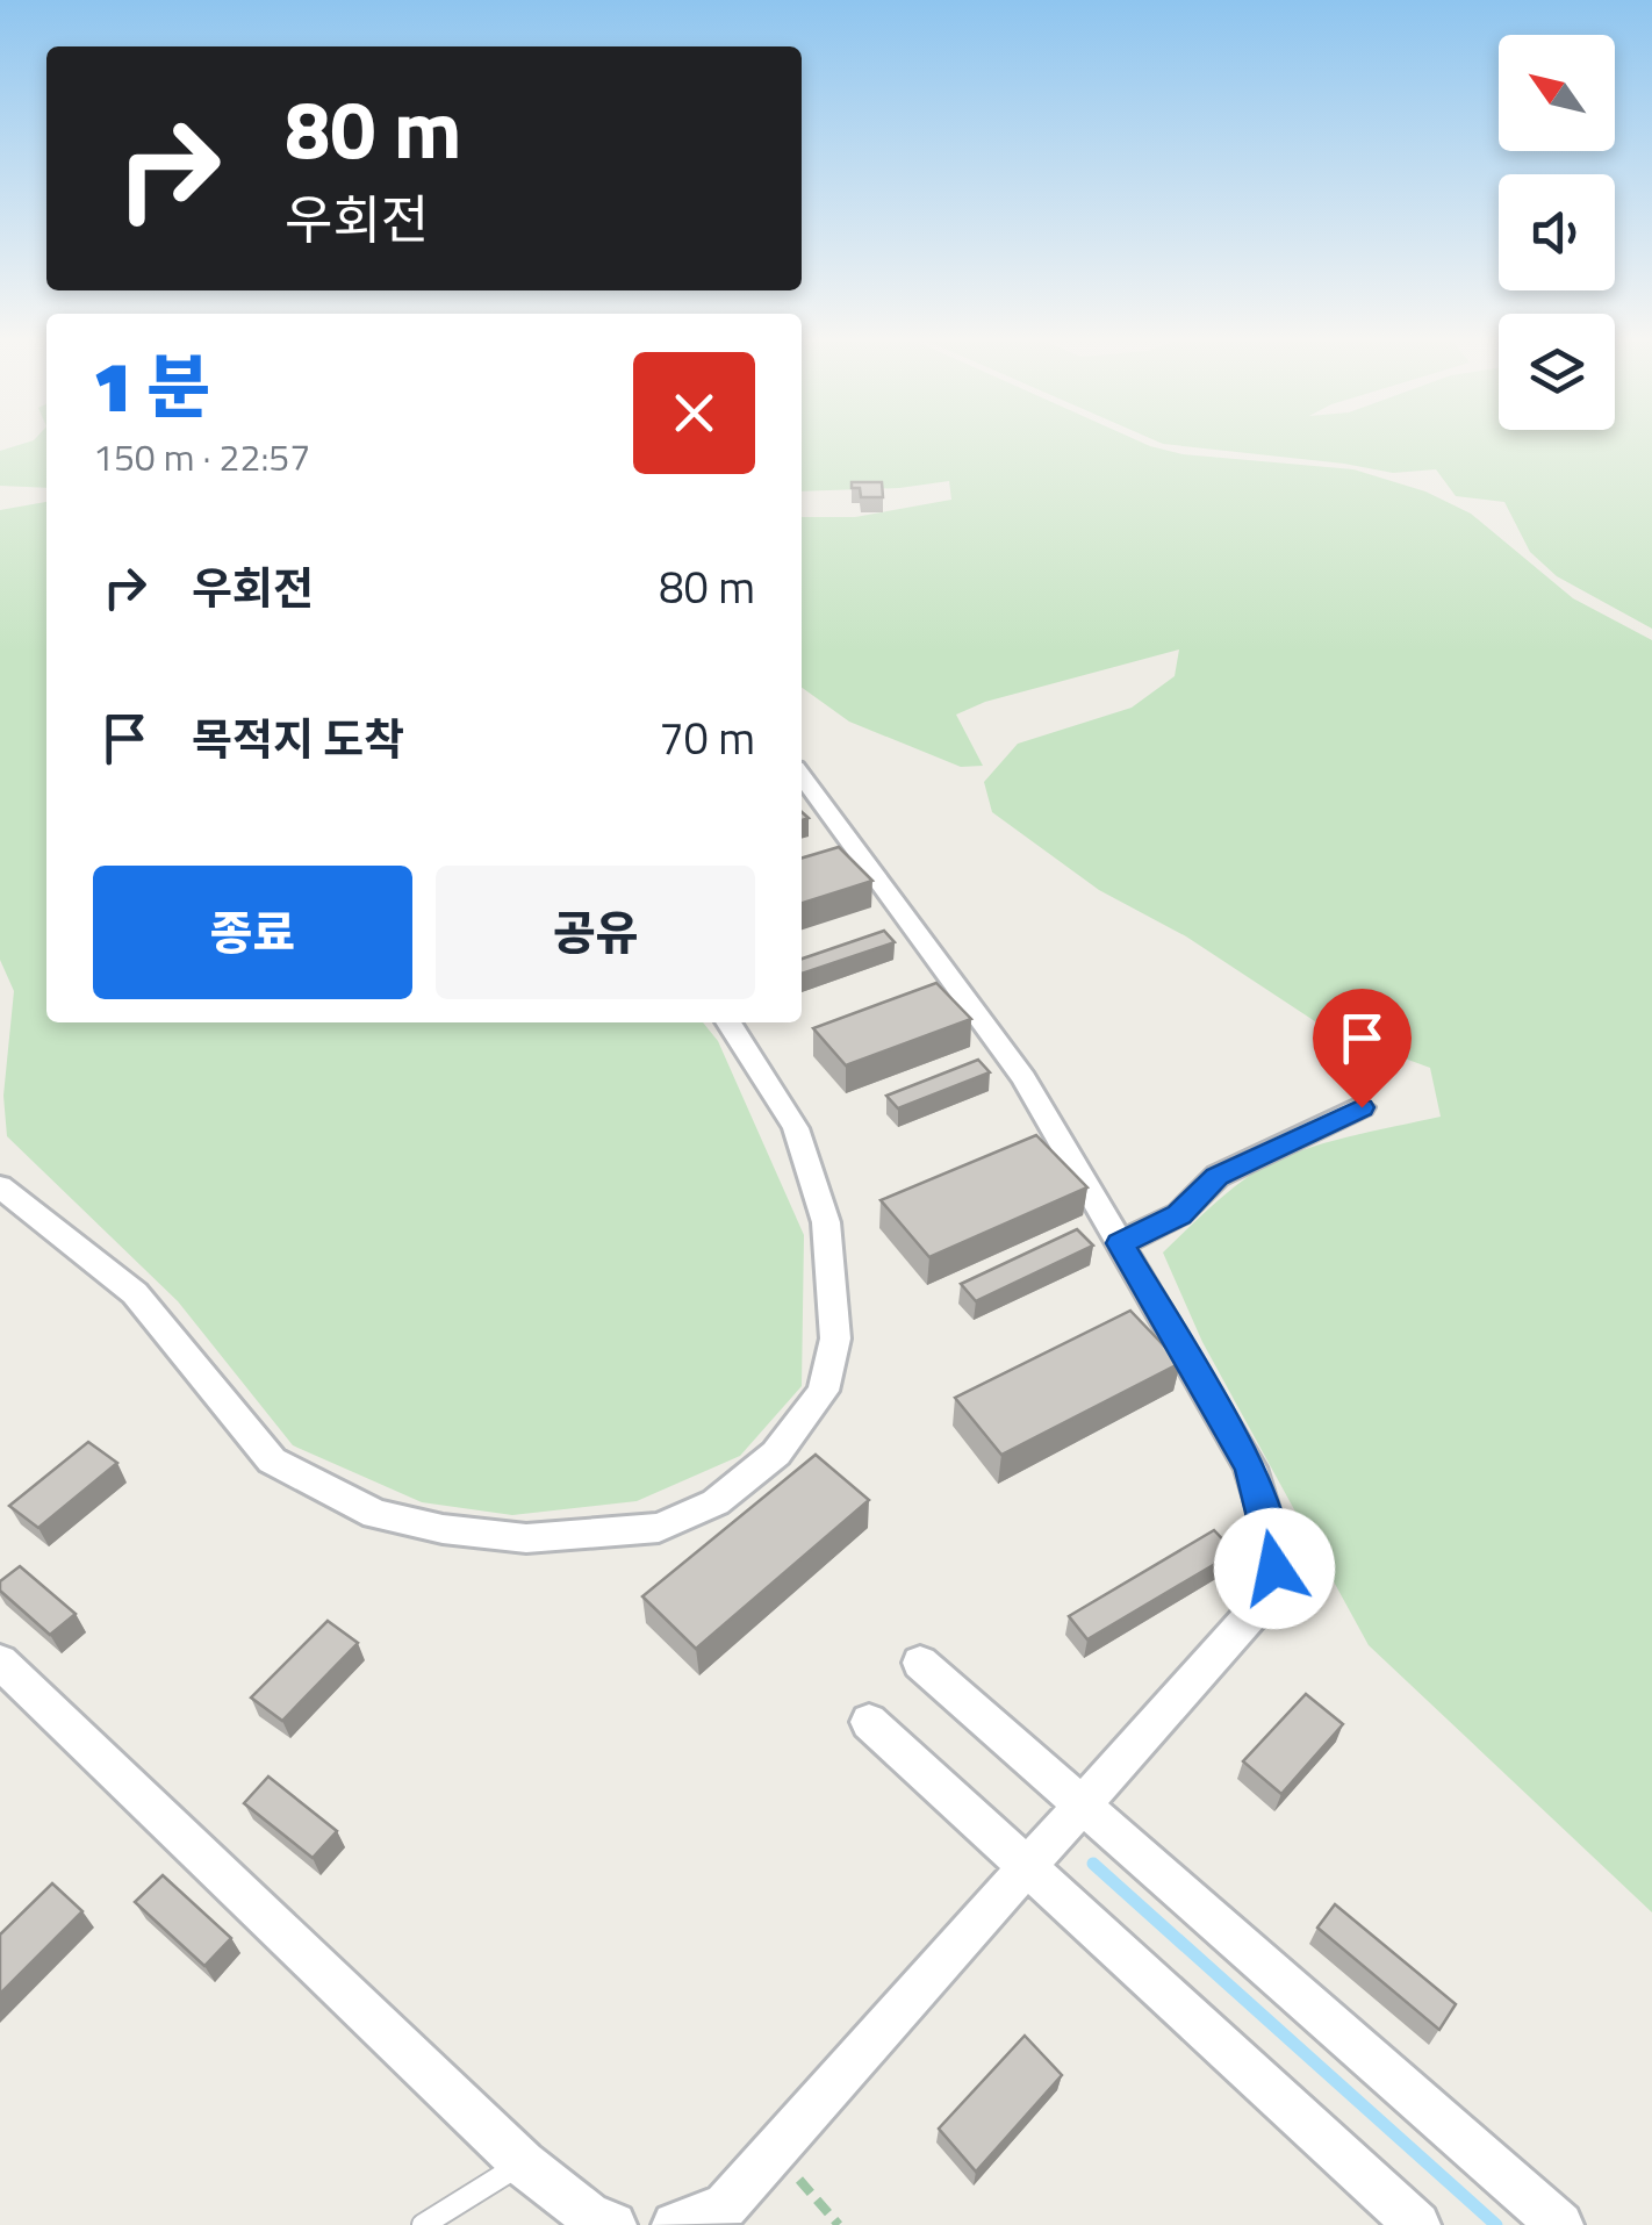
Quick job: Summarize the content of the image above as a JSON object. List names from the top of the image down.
{
  "north": "top left",
  "page": {
    "turn": ["80 m", "우회전"],
    "heading": ["1 분", "150 m · 22:57"],
    "list": [
      {
        "name": "우회전",
        "value": "80 m"
      },
      {
        "name": "목적지 도착",
        "value": "70 m"
      }
    ],
    "buttons": ["종료", "공유"]
  }
}
